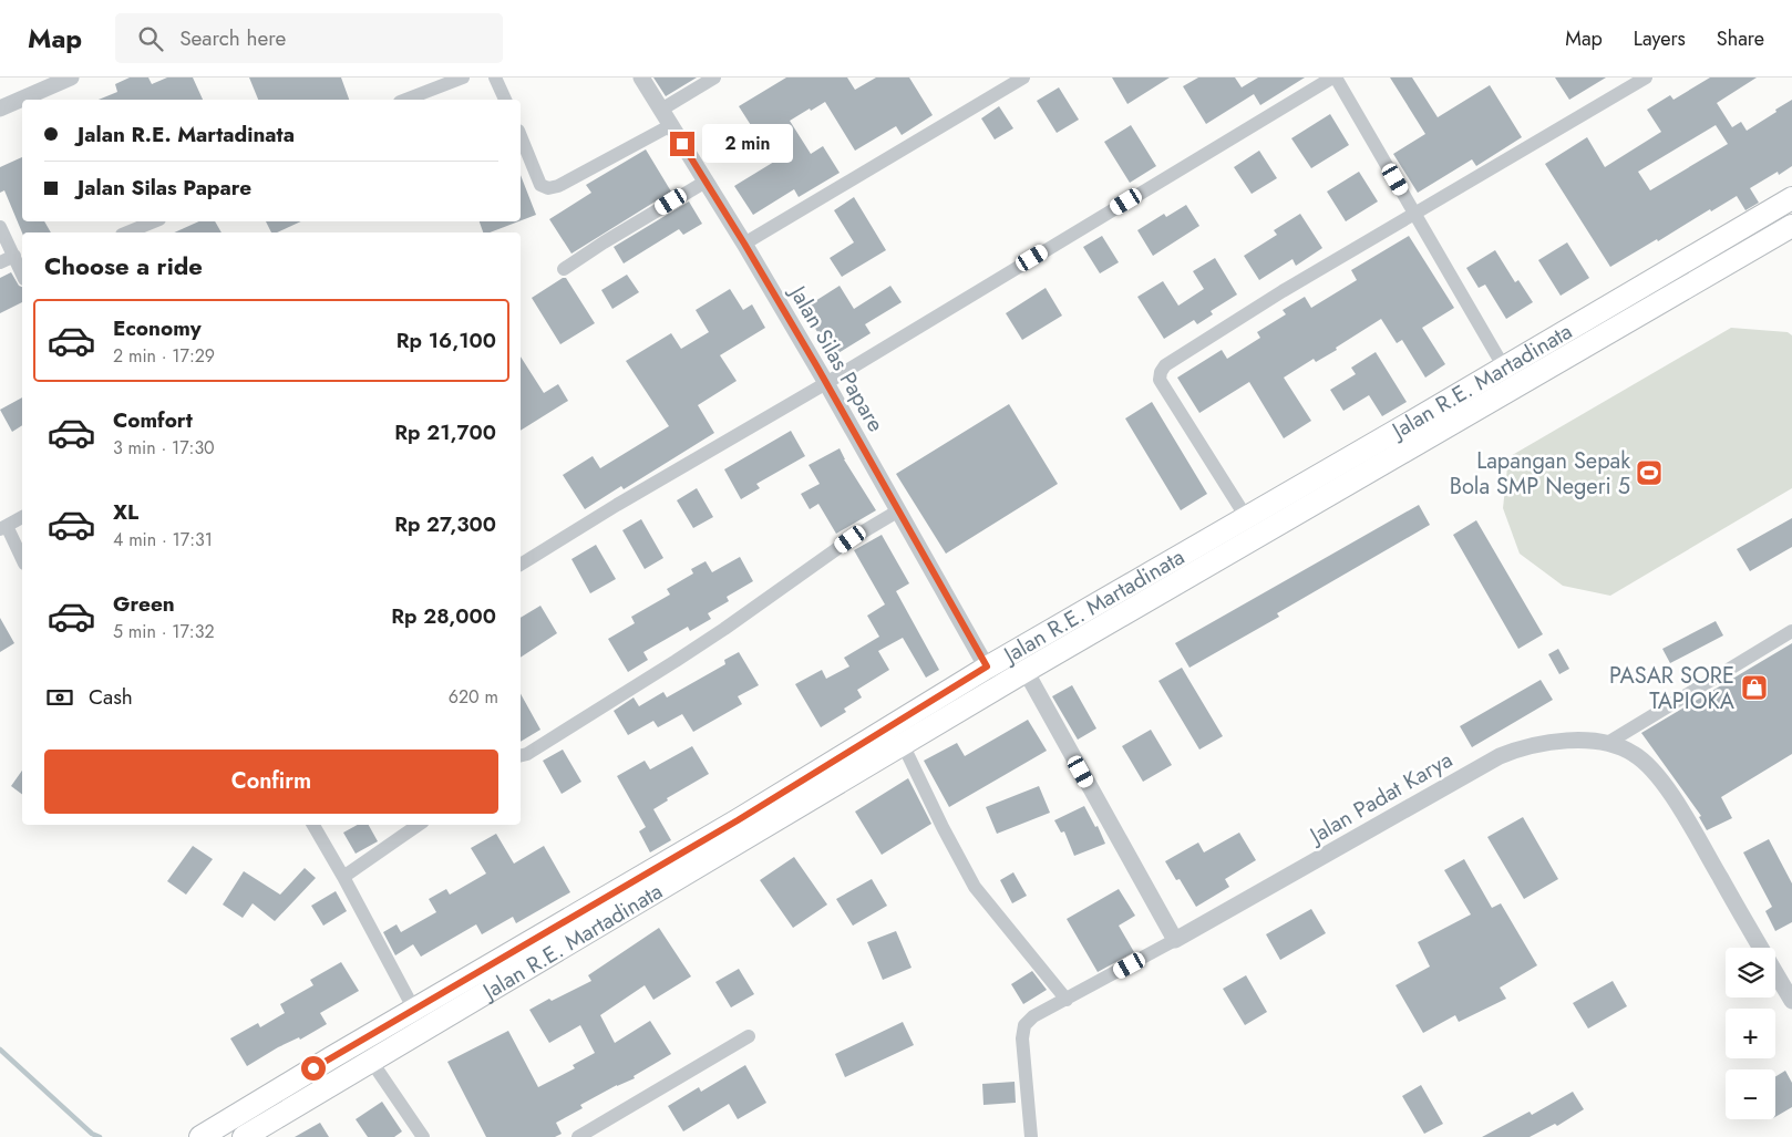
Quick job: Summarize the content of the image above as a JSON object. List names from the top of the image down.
{
  "streets": {
    "highway": ["Jalan R.E. Martadinata"],
    "street": ["Jalan Silas Papare", "Jalan Padat Karya"]
  },
  "crossings": [
    ["Jalan Silas Papare", "Jalan R.E. Martadinata"]
  ],
  "places": {
    "sports": ["Lapangan Sepak Bola SMP Negeri 5"],
    "shop": ["PASAR SORE TAPIOKA"]
  },
  "page": {
    "header": "Map",
    "search": "Search here",
    "nav": ["Map", "Layers", "Share"],
    "banner": ["Jalan R.E. Martadinata", "Jalan Silas Papare"],
    "bubble": "2 min",
    "heading": "Choose a ride",
    "list": [
      {
        "name": "Economy",
        "note": "2 min · 17:29",
        "value": "Rp 16,100"
      },
      {
        "name": "Comfort",
        "note": "3 min · 17:30",
        "value": "Rp 21,700"
      },
      {
        "name": "XL",
        "note": "4 min · 17:31",
        "value": "Rp 27,300"
      },
      {
        "name": "Green",
        "note": "5 min · 17:32",
        "value": "Rp 28,000"
      }
    ],
    "pay": ["Cash", "620 m"],
    "buttons": "Confirm",
    "map_buttons": ["+", "−"]
  }
}
